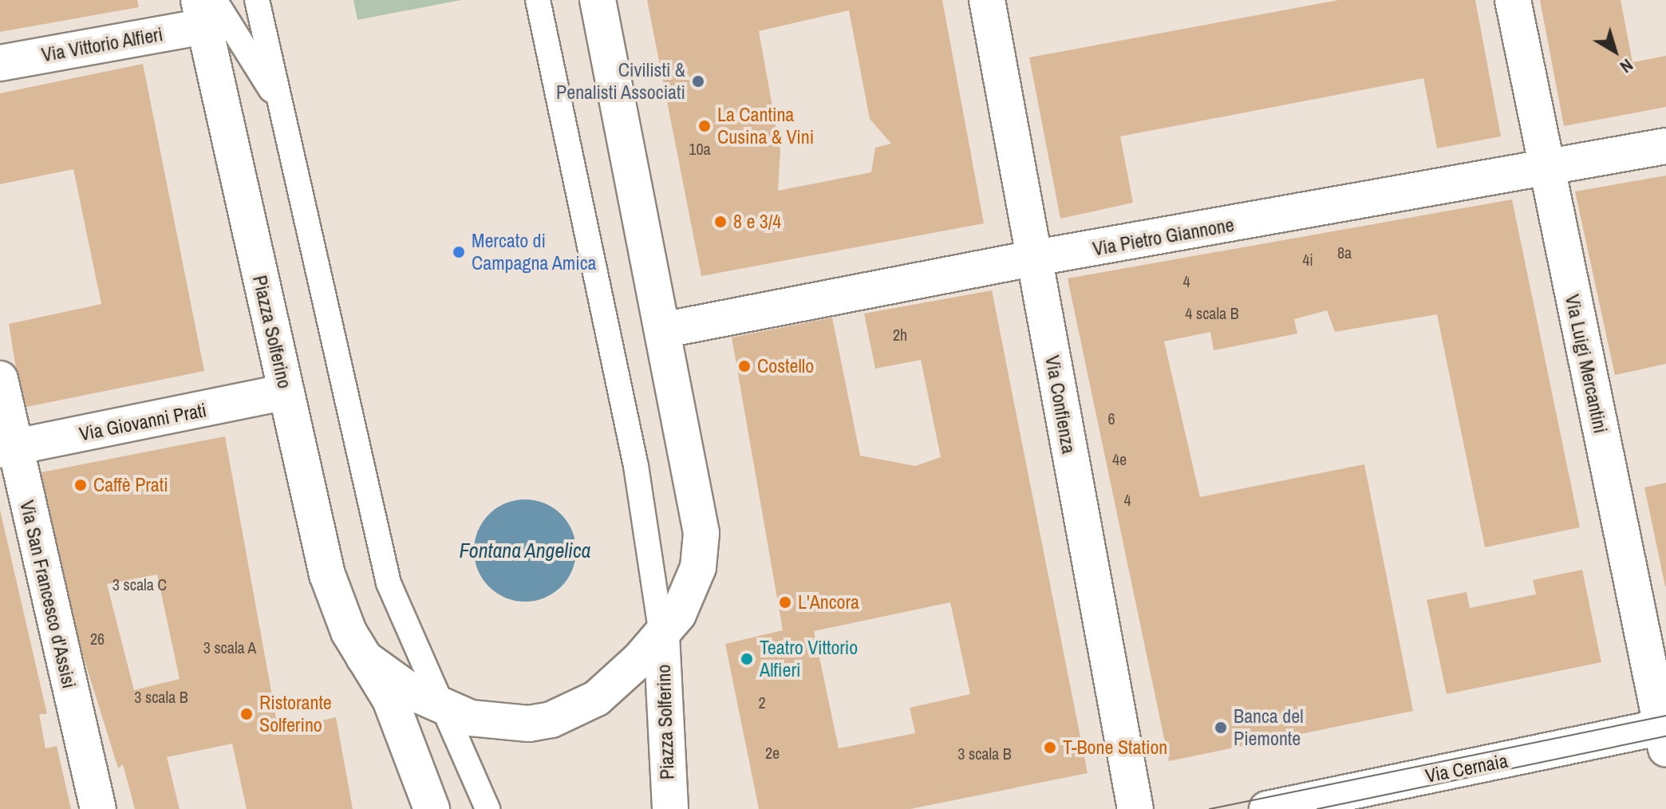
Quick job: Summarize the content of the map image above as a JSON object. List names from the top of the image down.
{
  "streets": {
    "street": [
      "Via Vittorio Alfieri",
      "Via Pietro Giannone",
      "Piazza Solferino",
      "Via Luigi Mercantini",
      "Via Confienza",
      "Via Giovanni Prati",
      "Via San Francesco d'Assisi",
      "Via Cernaia"
    ]
  },
  "crossings": [
    ["Via Vittorio Alfieri", "Piazza Solferino"],
    ["Via Pietro Giannone", "Piazza Solferino"],
    ["Via Pietro Giannone", "Via Luigi Mercantini"],
    ["Via Pietro Giannone", "Via Confienza"],
    ["Piazza Solferino", "Via Giovanni Prati"],
    ["Via Luigi Mercantini", "Via Cernaia"],
    ["Via Giovanni Prati", "Via San Francesco d'Assisi"]
  ],
  "water": ["Fontana Angelica"],
  "places": [
    "Civilisti & Penalisti Associati",
    "La Cantina Cusina & Vini",
    "8 e 3/4",
    "Mercato di Campagna Amica",
    "Costello",
    "Caffè Prati",
    "L'Ancora",
    "Teatro Vittorio Alfieri",
    "Ristorante Solferino",
    "Banca del Piemonte",
    "T-Bone Station"
  ],
  "house_numbers": [
    "10a",
    "8a",
    "4i",
    "4",
    "4 scala B",
    "2h",
    "6",
    "4e",
    "4",
    "3 scala C",
    "26",
    "3 scala A",
    "3 scala B",
    "2",
    "2e",
    "3 scala B"
  ],
  "north": "bottom right"
}
